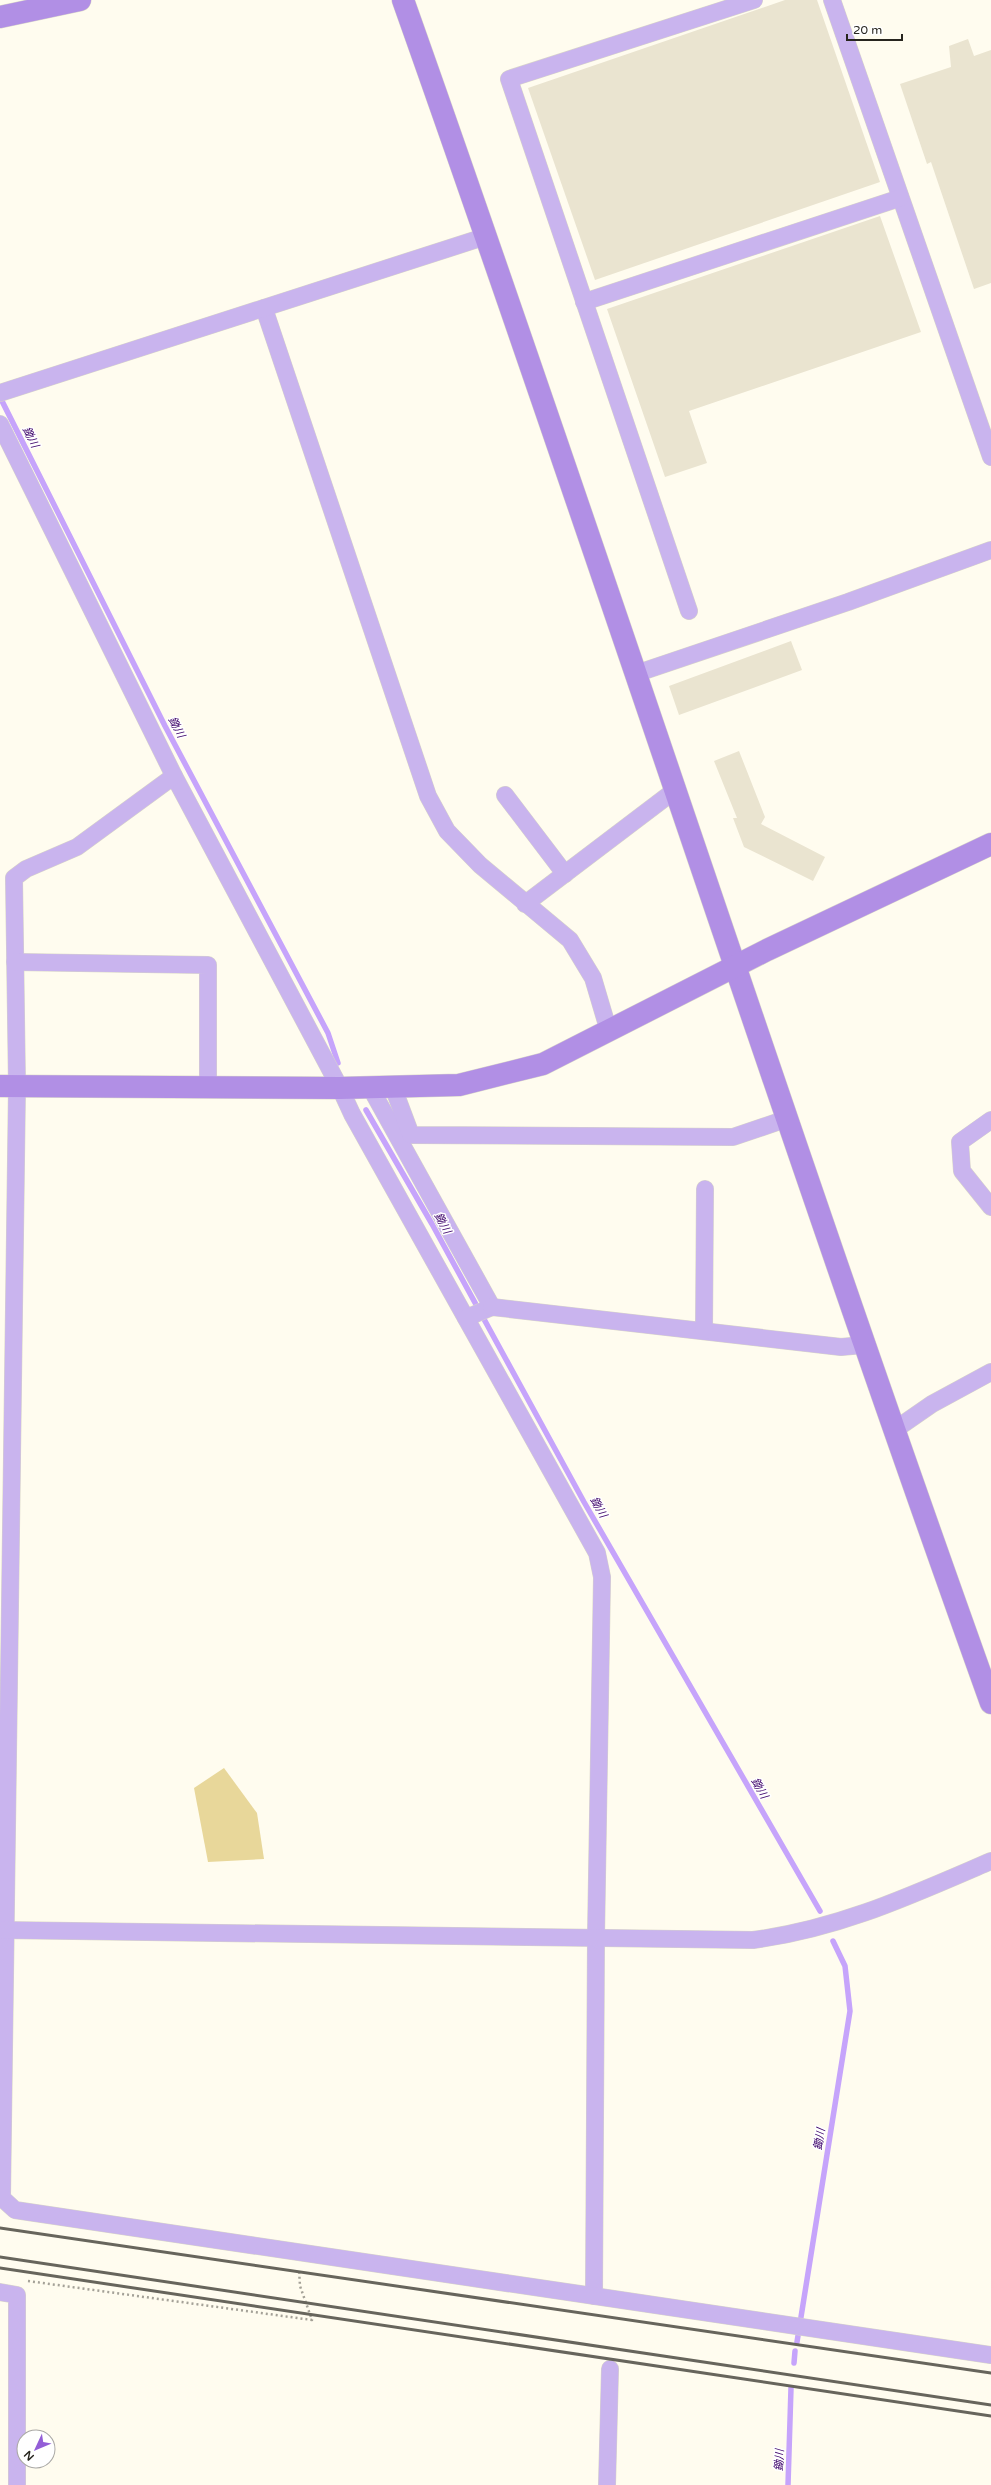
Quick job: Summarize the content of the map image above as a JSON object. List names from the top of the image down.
{
  "water": ["鋤川"],
  "scale_bar": "20 m",
  "north": "bottom left"
}
